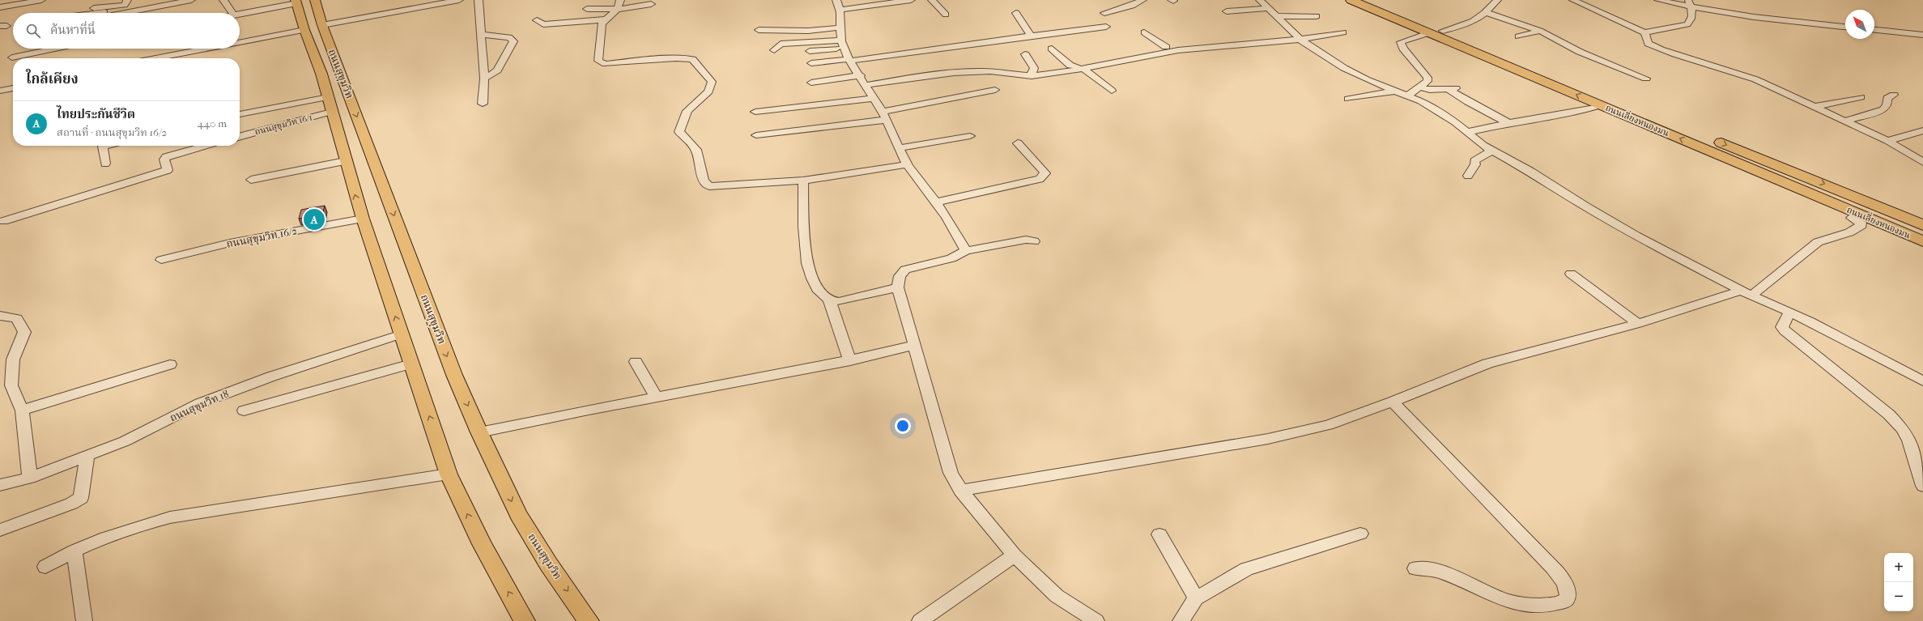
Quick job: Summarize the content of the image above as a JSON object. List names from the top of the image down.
{
  "streets": {
    "highway": ["ถนนเลี่ยงหนองมน"],
    "main road": ["ถนนสุขุมวิท"],
    "street": ["ถนนสุขุมวิท 16/1", "ถนนสุขุมวิท 16/2", "ถนนสุขุมวิท 18"]
  },
  "crossings": [
    ["ถนนสุขุมวิท", "ถนนสุขุมวิท 16/1"],
    ["ถนนสุขุมวิท", "ถนนสุขุมวิท 16/2"],
    ["ถนนสุขุมวิท", "ถนนสุขุมวิท 18"]
  ],
  "north": "top left",
  "page": {
    "search": "ค้นหาที่นี่",
    "heading": "ใกล้เคียง",
    "list": [
      {
        "mark": "A",
        "name": "ไทยประกันชีวิต",
        "note": "สถานที่ · ถนนสุขุมวิท 16/2",
        "value": "440 m"
      }
    ],
    "pins": "A",
    "map_buttons": ["+", "−"]
  }
}
